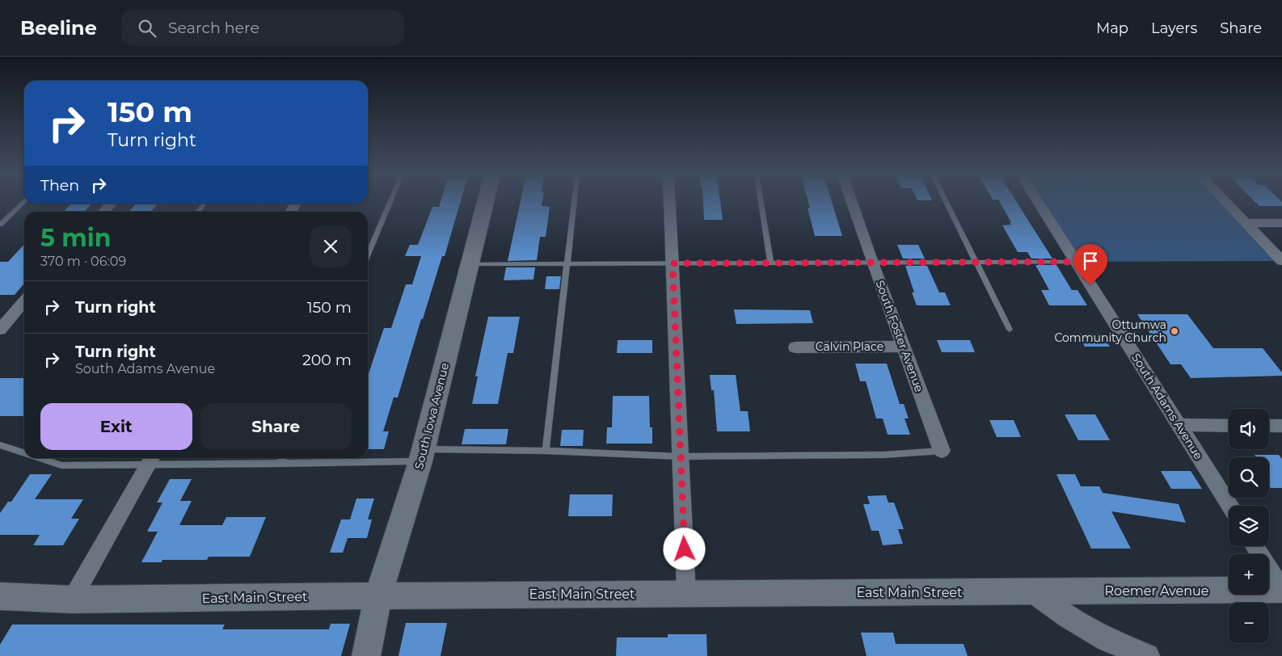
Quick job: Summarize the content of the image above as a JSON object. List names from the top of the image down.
{
  "streets": {
    "main road": ["South Iowa Avenue", "Roemer Avenue", "East Main Street"],
    "street": ["South Foster Avenue", "Calvin Place", "South Adams Avenue"]
  },
  "crossings": [
    ["South Foster Avenue", "Calvin Place"],
    ["South Iowa Avenue", "East Main Street"],
    ["Roemer Avenue", "East Main Street"]
  ],
  "places": ["Ottumwa Community Church"],
  "page": {
    "header": "Beeline",
    "search": "Search here",
    "nav": ["Map", "Layers", "Share"],
    "turn": ["150 m", "Turn right"],
    "then": "Then",
    "heading": ["5 min", "370 m · 06:09"],
    "list": [
      {
        "name": "Turn right",
        "value": "150 m"
      },
      {
        "name": "Turn right",
        "note": "South Adams Avenue",
        "value": "200 m"
      }
    ],
    "buttons": ["Exit", "Share"],
    "map_buttons": ["+", "−"]
  }
}
